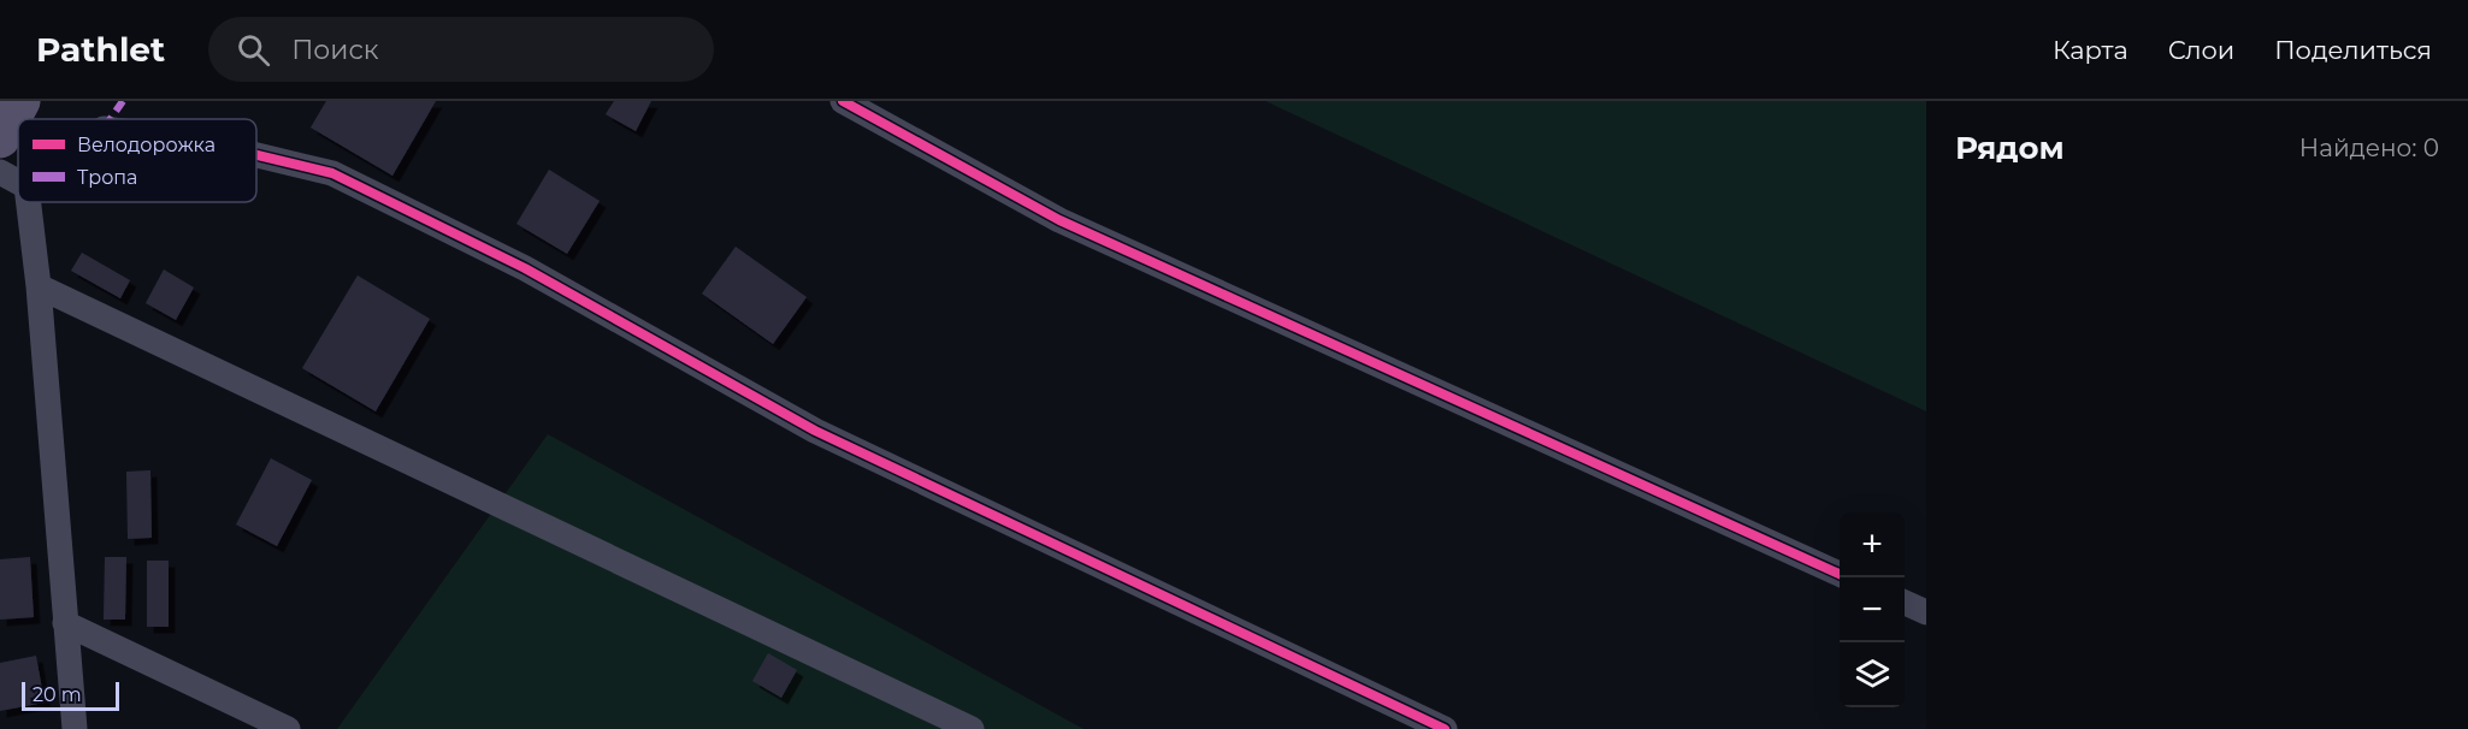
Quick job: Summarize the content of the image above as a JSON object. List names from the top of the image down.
{
  "legend": ["Велодорожка", "Тропа"],
  "scale_bar": "20 m",
  "page": {
    "header": "Pathlet",
    "search": "Поиск",
    "nav": ["Карта", "Слои", "Поделиться"],
    "heading": ["Рядом", "Найдено: 0"],
    "map_buttons": ["+", "−"],
    "scale": "20 m"
  }
}
